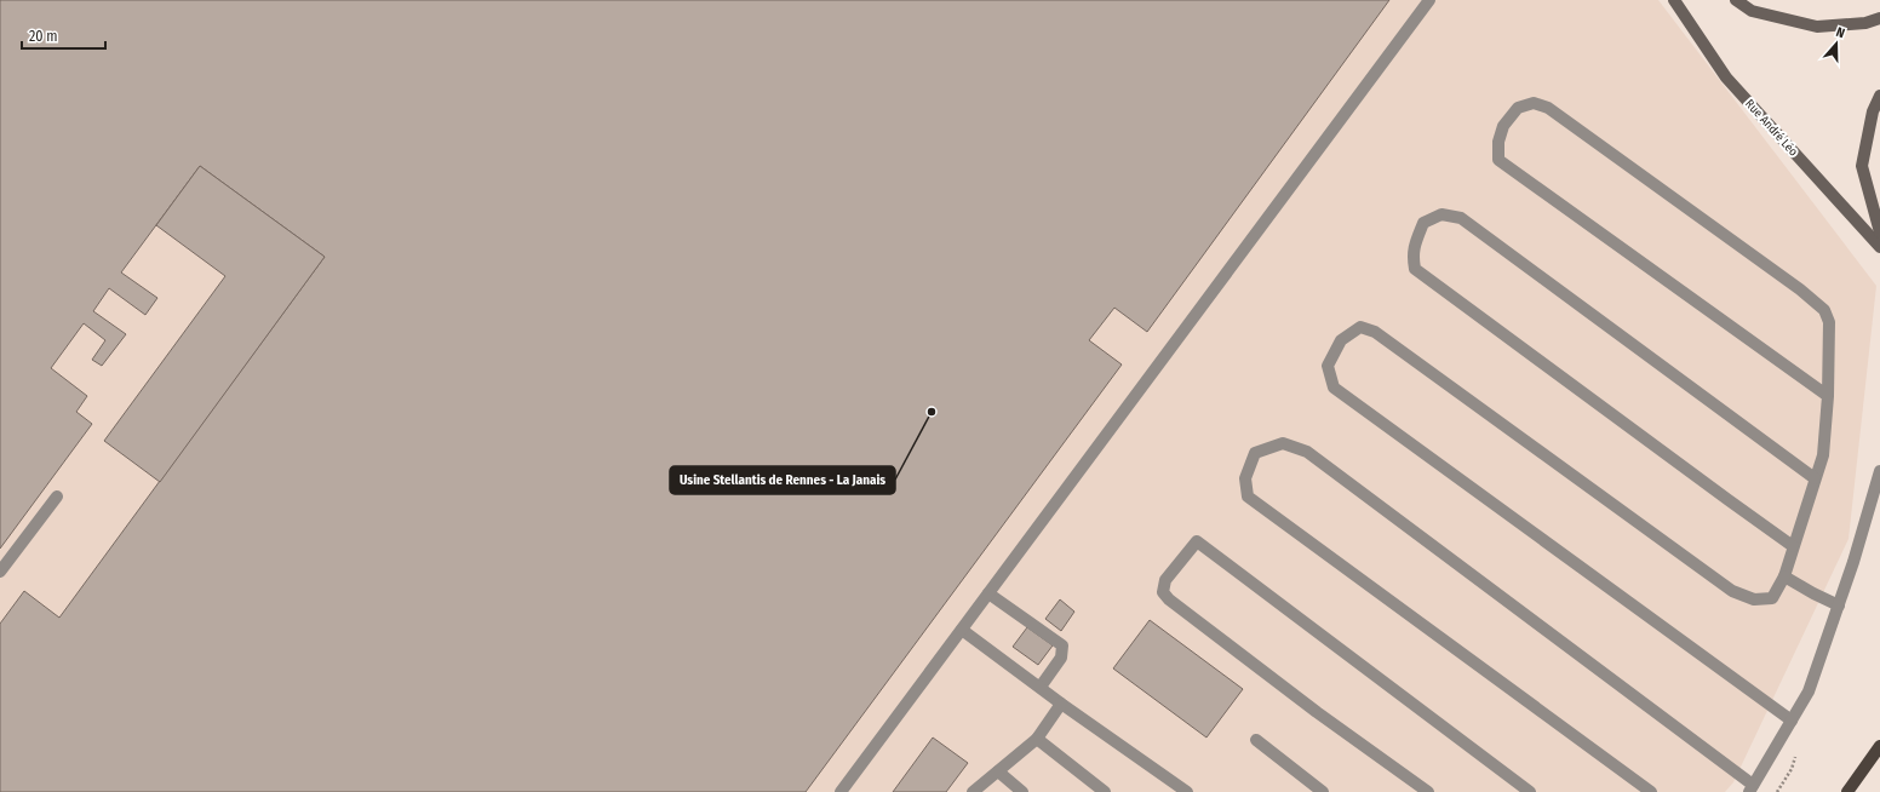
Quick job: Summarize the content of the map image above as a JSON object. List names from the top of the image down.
{
  "streets": {
    "street": ["Rue André Léo"]
  },
  "places": ["Usine Stellantis de Rennes - La Janais"],
  "scale_bar": "20 m",
  "north": "top"
}
